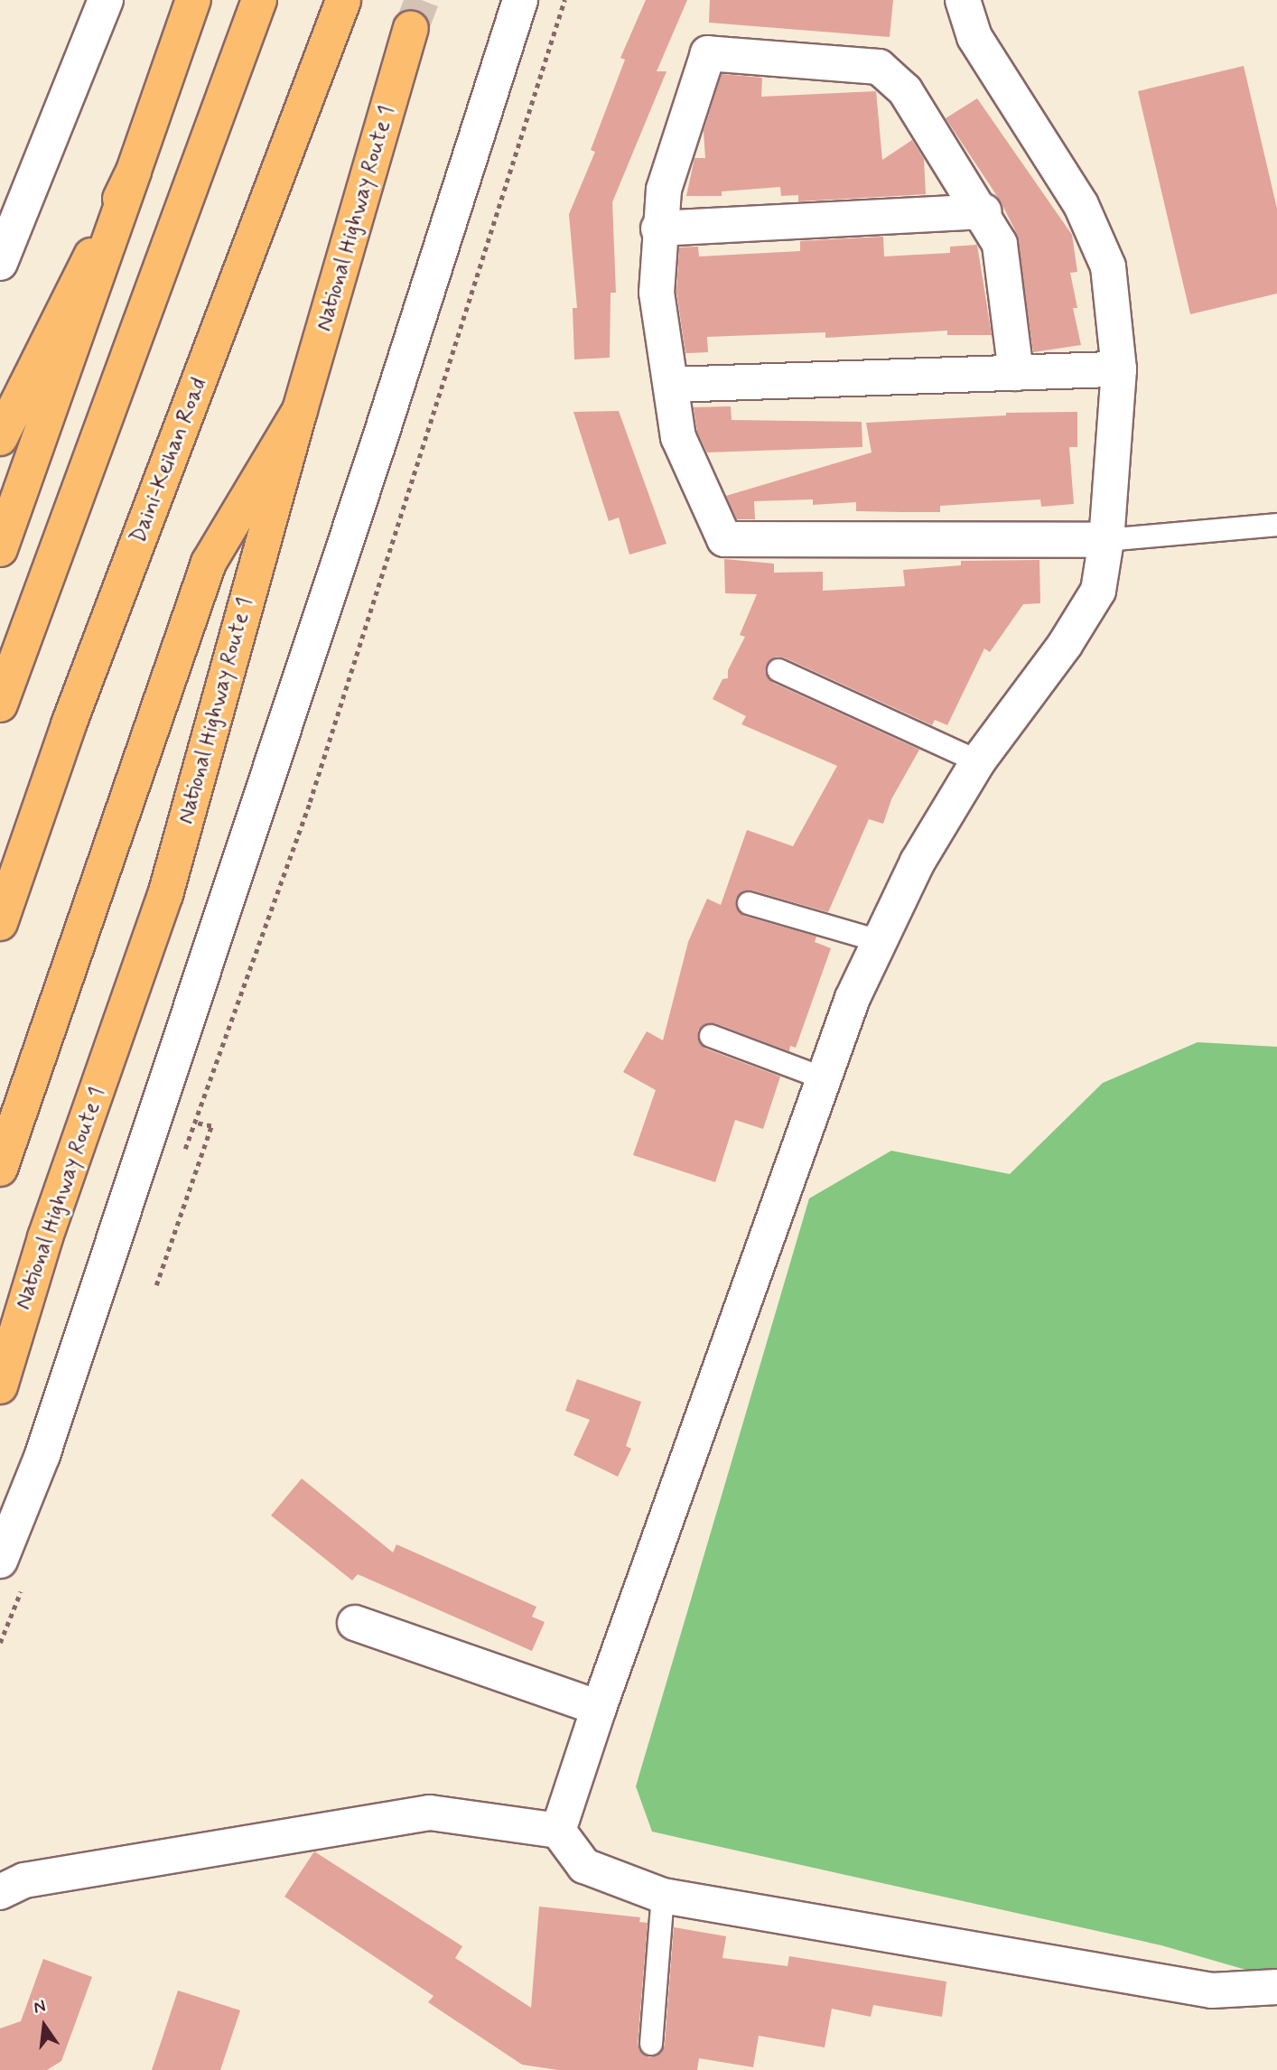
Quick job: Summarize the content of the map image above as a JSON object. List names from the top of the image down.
{
  "streets": {
    "highway": ["National Highway Route 1", "Daini-Keihan Road"]
  },
  "north": "top"
}
